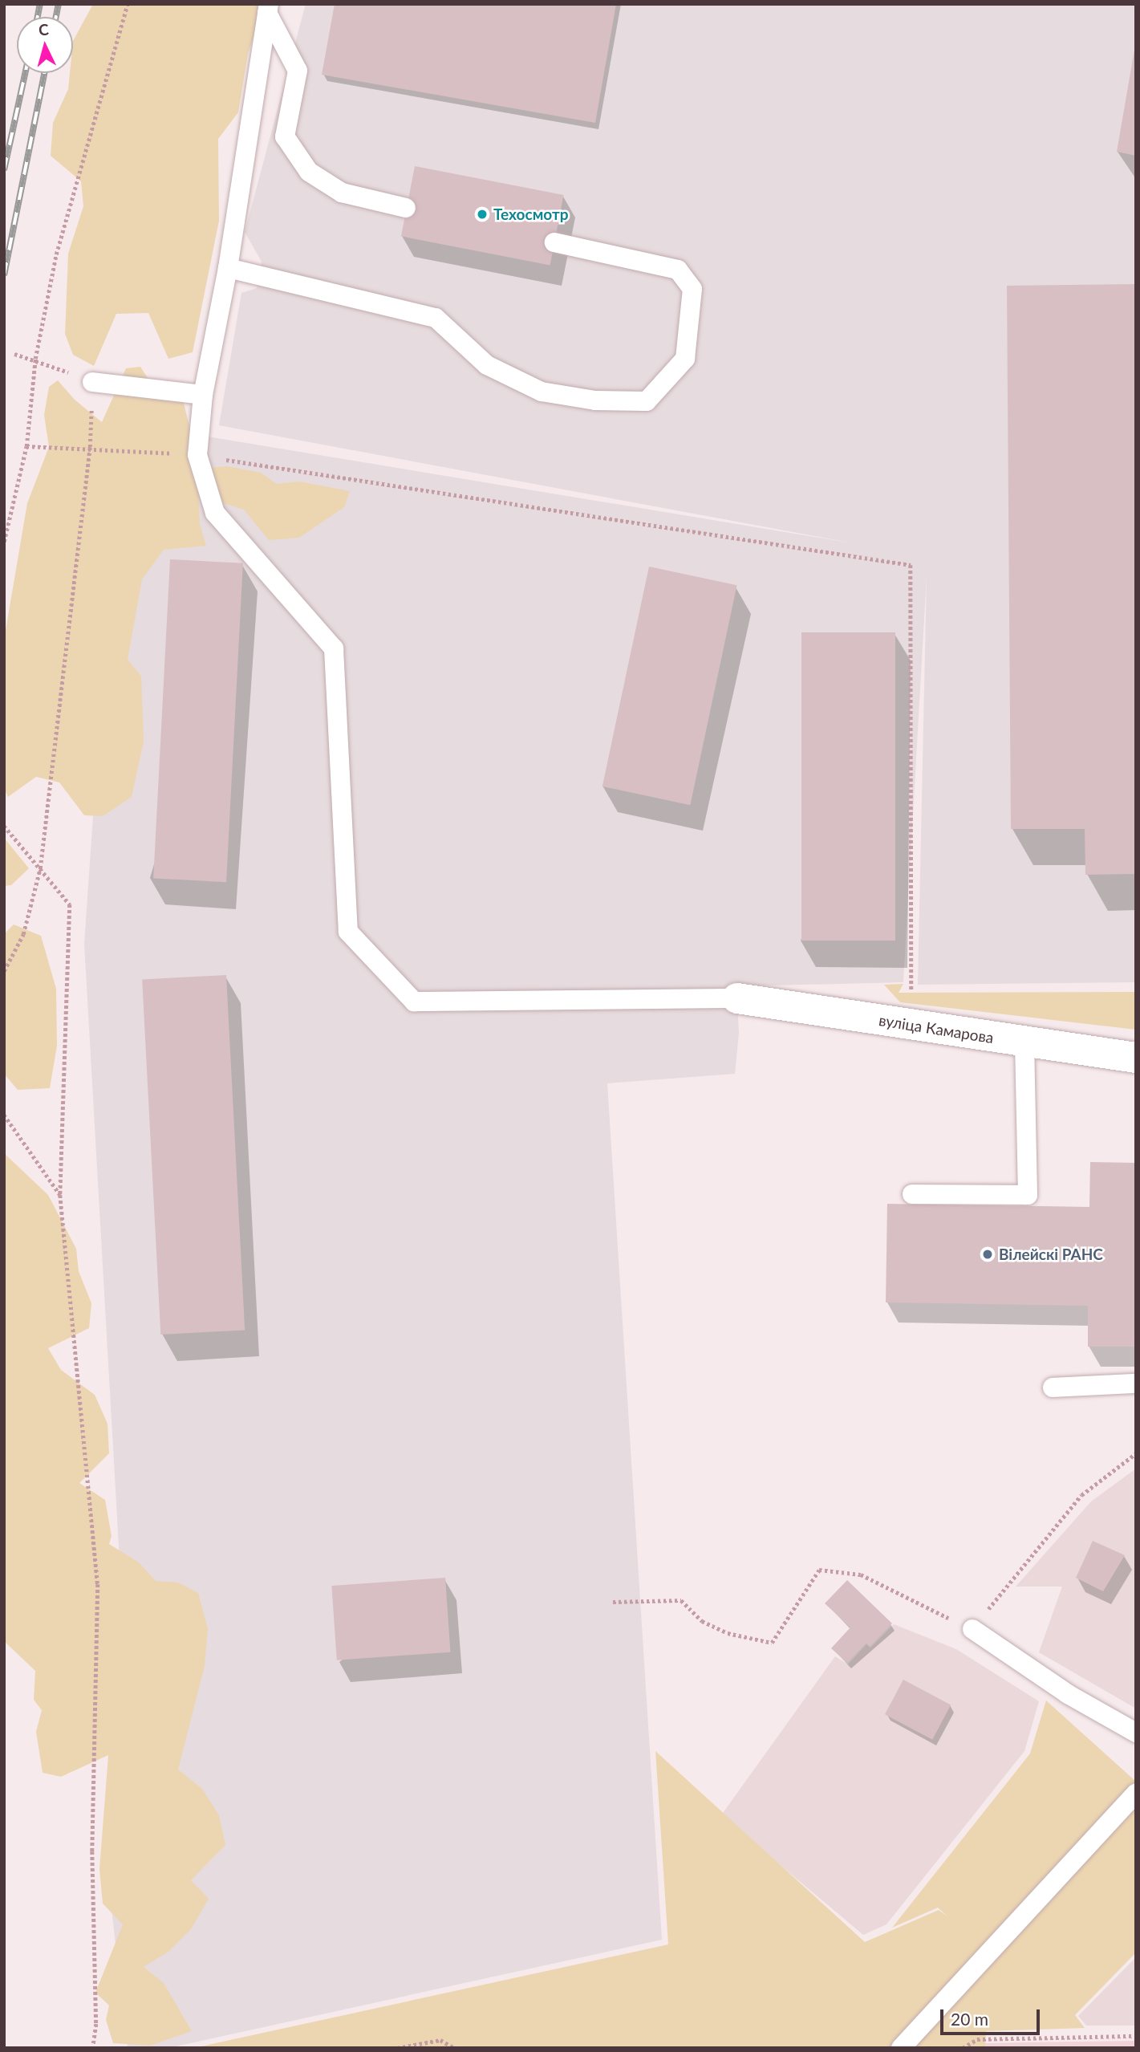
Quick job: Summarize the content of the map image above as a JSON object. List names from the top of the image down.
{
  "streets": {
    "street": ["вуліца Камарова"]
  },
  "places": ["Техосмотр", "Вілейскі РАНС"],
  "scale_bar": "20 m",
  "north": "top"
}
